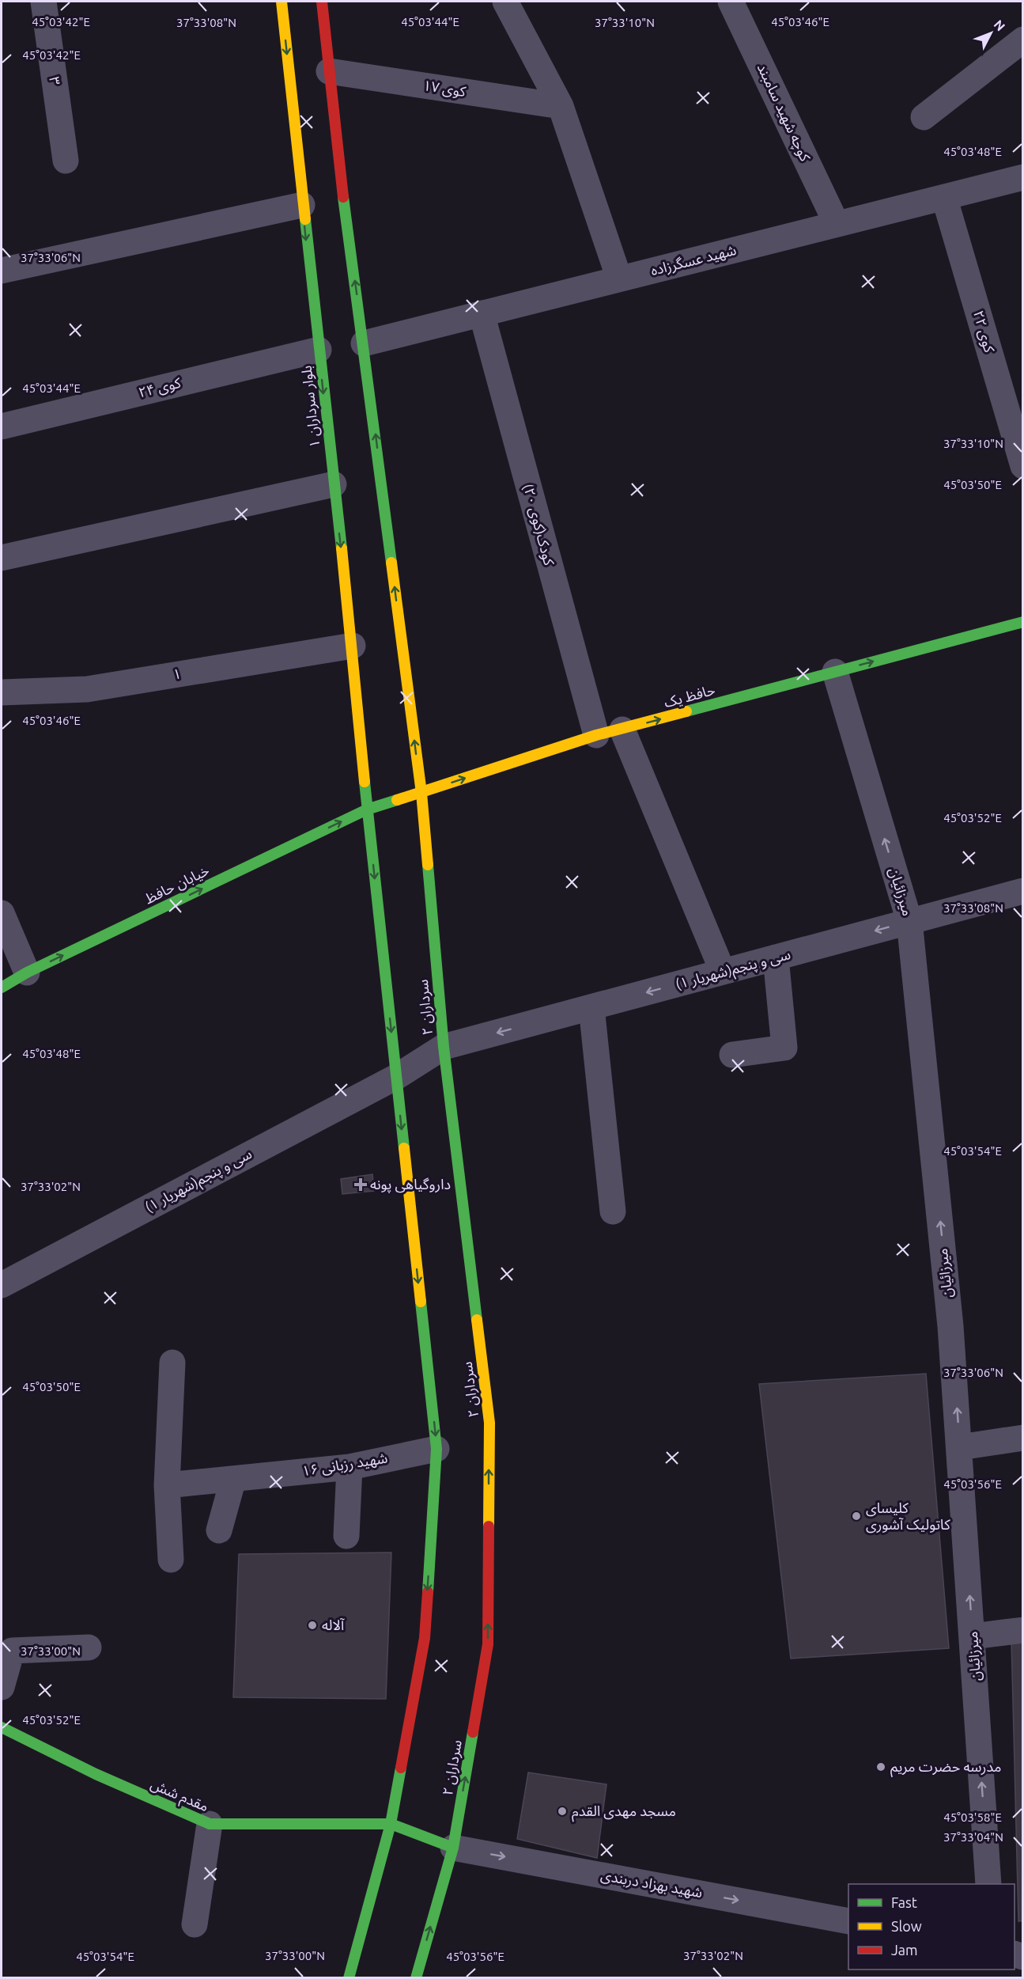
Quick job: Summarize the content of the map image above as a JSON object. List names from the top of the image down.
{
  "streets": {
    "main road": [
      "بلوار سرداران ۱",
      "حافظ یک",
      "خیابان حافظ",
      "سرداران ۲",
      "مقدم شش"
    ],
    "street": [
      "۳",
      "کوی ۱۷",
      "کوچه شهید سامبند",
      "شهید عسگرزاده",
      "کوی ۲۲",
      "کوی ۲۴",
      "کودک(کوی ۲۰)",
      "۱",
      "میرزائیان",
      "سی و پنجم(شهریار ۱)",
      "شهید رزبانی ۱۶",
      "شهید بهزاد دربندی"
    ]
  },
  "crossings": [
    ["کوچه شهید سامبند", "شهید عسگرزاده"],
    ["شهید عسگرزاده", "کوی ۲۲"],
    ["شهید عسگرزاده", "کودک(کوی ۲۰)"],
    ["کوی ۲۴", "بلوار سرداران ۱"],
    ["بلوار سرداران ۱", "۱"],
    ["بلوار سرداران ۱", "حافظ یک"],
    ["بلوار سرداران ۱", "خیابان حافظ"],
    ["کودک(کوی ۲۰)", "حافظ یک"],
    ["حافظ یک", "خیابان حافظ"],
    ["حافظ یک", "میرزائیان"],
    ["حافظ یک", "سرداران ۲"],
    ["میرزائیان", "سی و پنجم(شهریار ۱)"],
    ["سی و پنجم(شهریار ۱)", "سرداران ۲"],
    ["سرداران ۲", "شهید بهزاد دربندی"]
  ],
  "one_way": [
    "حافظ یک",
    "خیابان حافظ",
    "میرزائیان",
    "سی و پنجم(شهریار ۱)",
    "شهید بهزاد دربندی"
  ],
  "places": {
    "health": ["داروگیاهی پونه"],
    "other": [
      "کلیسای کاتولیک آشوری",
      "آلاله",
      "مدرسه حضرت مریم",
      "مسجد مهدی القدم"
    ]
  },
  "legend": ["Fast", "Slow", "Jam"],
  "north": "top right",
  "coordinates": [
    "45°03'42\"E",
    "45°03'44\"E",
    "45°03'46\"E",
    "37°33'08\"N",
    "37°33'10\"N",
    "45°03'48\"E",
    "37°33'06\"N",
    "45°03'50\"E",
    "45°03'52\"E",
    "45°03'54\"E",
    "37°33'02\"N",
    "45°03'56\"E",
    "37°33'00\"N",
    "45°03'58\"E",
    "37°33'04\"N"
  ]
}
